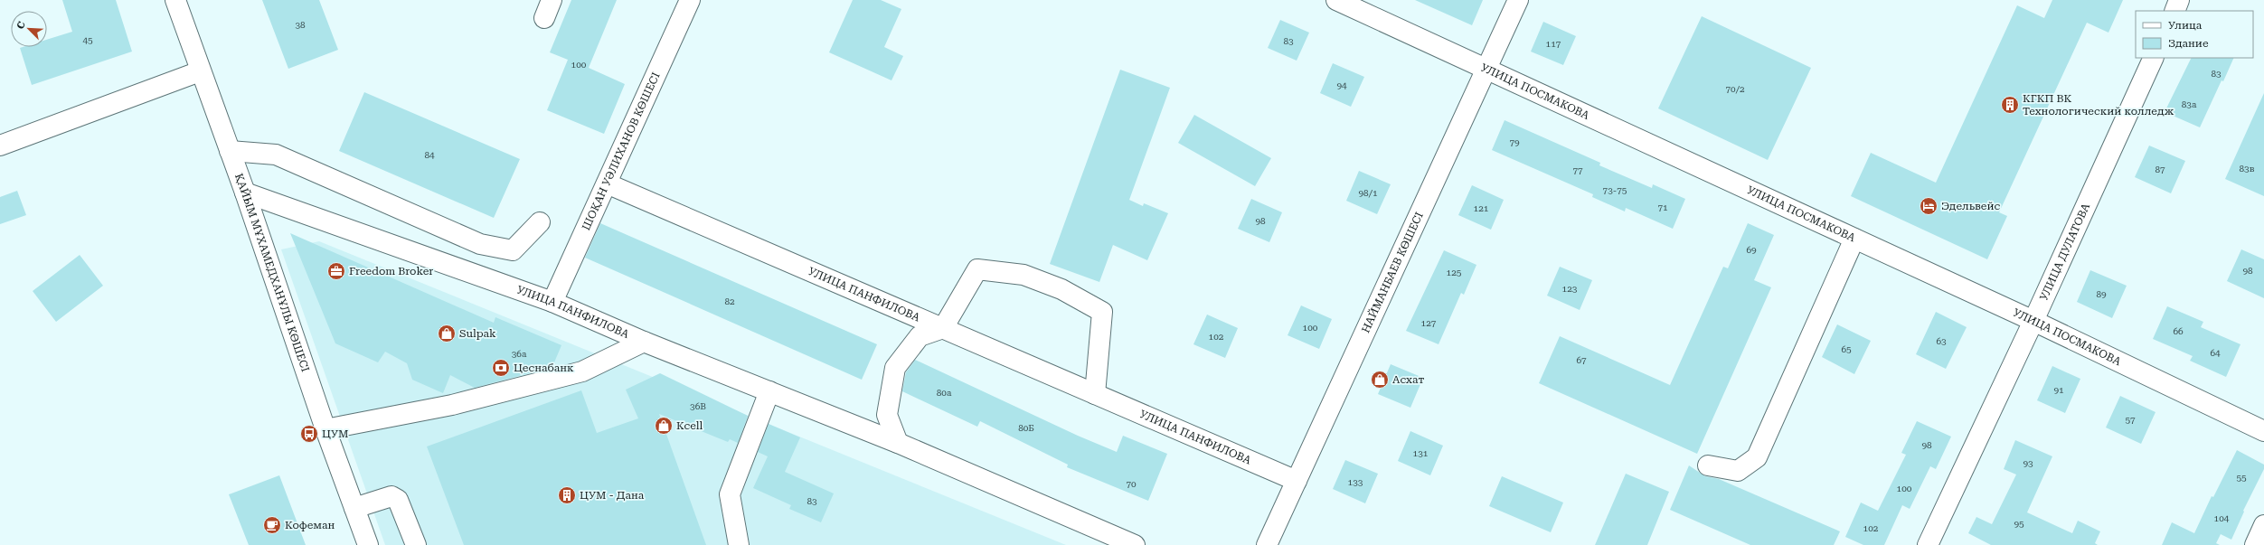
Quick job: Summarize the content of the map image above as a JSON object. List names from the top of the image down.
{
  "streets": {
    "street": [
      "УЛИЦА ПОСМАКОВА",
      "ШОҚАН УӘЛИХАНОВ КӨШЕСІ",
      "УЛИЦА ДУЛАТОВА",
      "НАЙМАНБАЕВ КӨШЕСІ",
      "ҚАЙЫМ МҰХАМЕДХАНҰЛЫ КӨШЕСІ",
      "УЛИЦА ПАНФИЛОВА"
    ]
  },
  "crossings": [
    ["УЛИЦА ПОСМАКОВА", "УЛИЦА ДУЛАТОВА"],
    ["УЛИЦА ПОСМАКОВА", "НАЙМАНБАЕВ КӨШЕСІ"],
    ["ШОҚАН УӘЛИХАНОВ КӨШЕСІ", "УЛИЦА ПАНФИЛОВА"],
    ["НАЙМАНБАЕВ КӨШЕСІ", "УЛИЦА ПАНФИЛОВА"],
    ["ҚАЙЫМ МҰХАМЕДХАНҰЛЫ КӨШЕСІ", "УЛИЦА ПАНФИЛОВА"]
  ],
  "places": {
    "building": ["КГКП ВК Технологический колледж", "ЦУМ - Дана"],
    "hotel": ["Эдельвейс"],
    "office": ["Freedom Broker"],
    "shop": ["Sulpak", "Асхат", "Kcell"],
    "bank": ["Цеснабанк"],
    "bus stop": ["ЦУМ"],
    "cafe": ["Кофеман"]
  },
  "house_numbers": [
    "38",
    "45",
    "83",
    "117",
    "100",
    "83",
    "94",
    "70/2",
    "83а",
    "79",
    "84",
    "83в",
    "87",
    "77",
    "73-75",
    "98/1",
    "71",
    "121",
    "98",
    "69",
    "98",
    "125",
    "123",
    "89",
    "82",
    "127",
    "100",
    "66",
    "102",
    "63",
    "65",
    "64",
    "36а",
    "67",
    "91",
    "80а",
    "36B",
    "57",
    "80Б",
    "98",
    "131",
    "93",
    "55",
    "133",
    "70",
    "100",
    "83",
    "104",
    "95",
    "102"
  ],
  "legend": ["Улица", "Здание"],
  "north": "top left"
}
